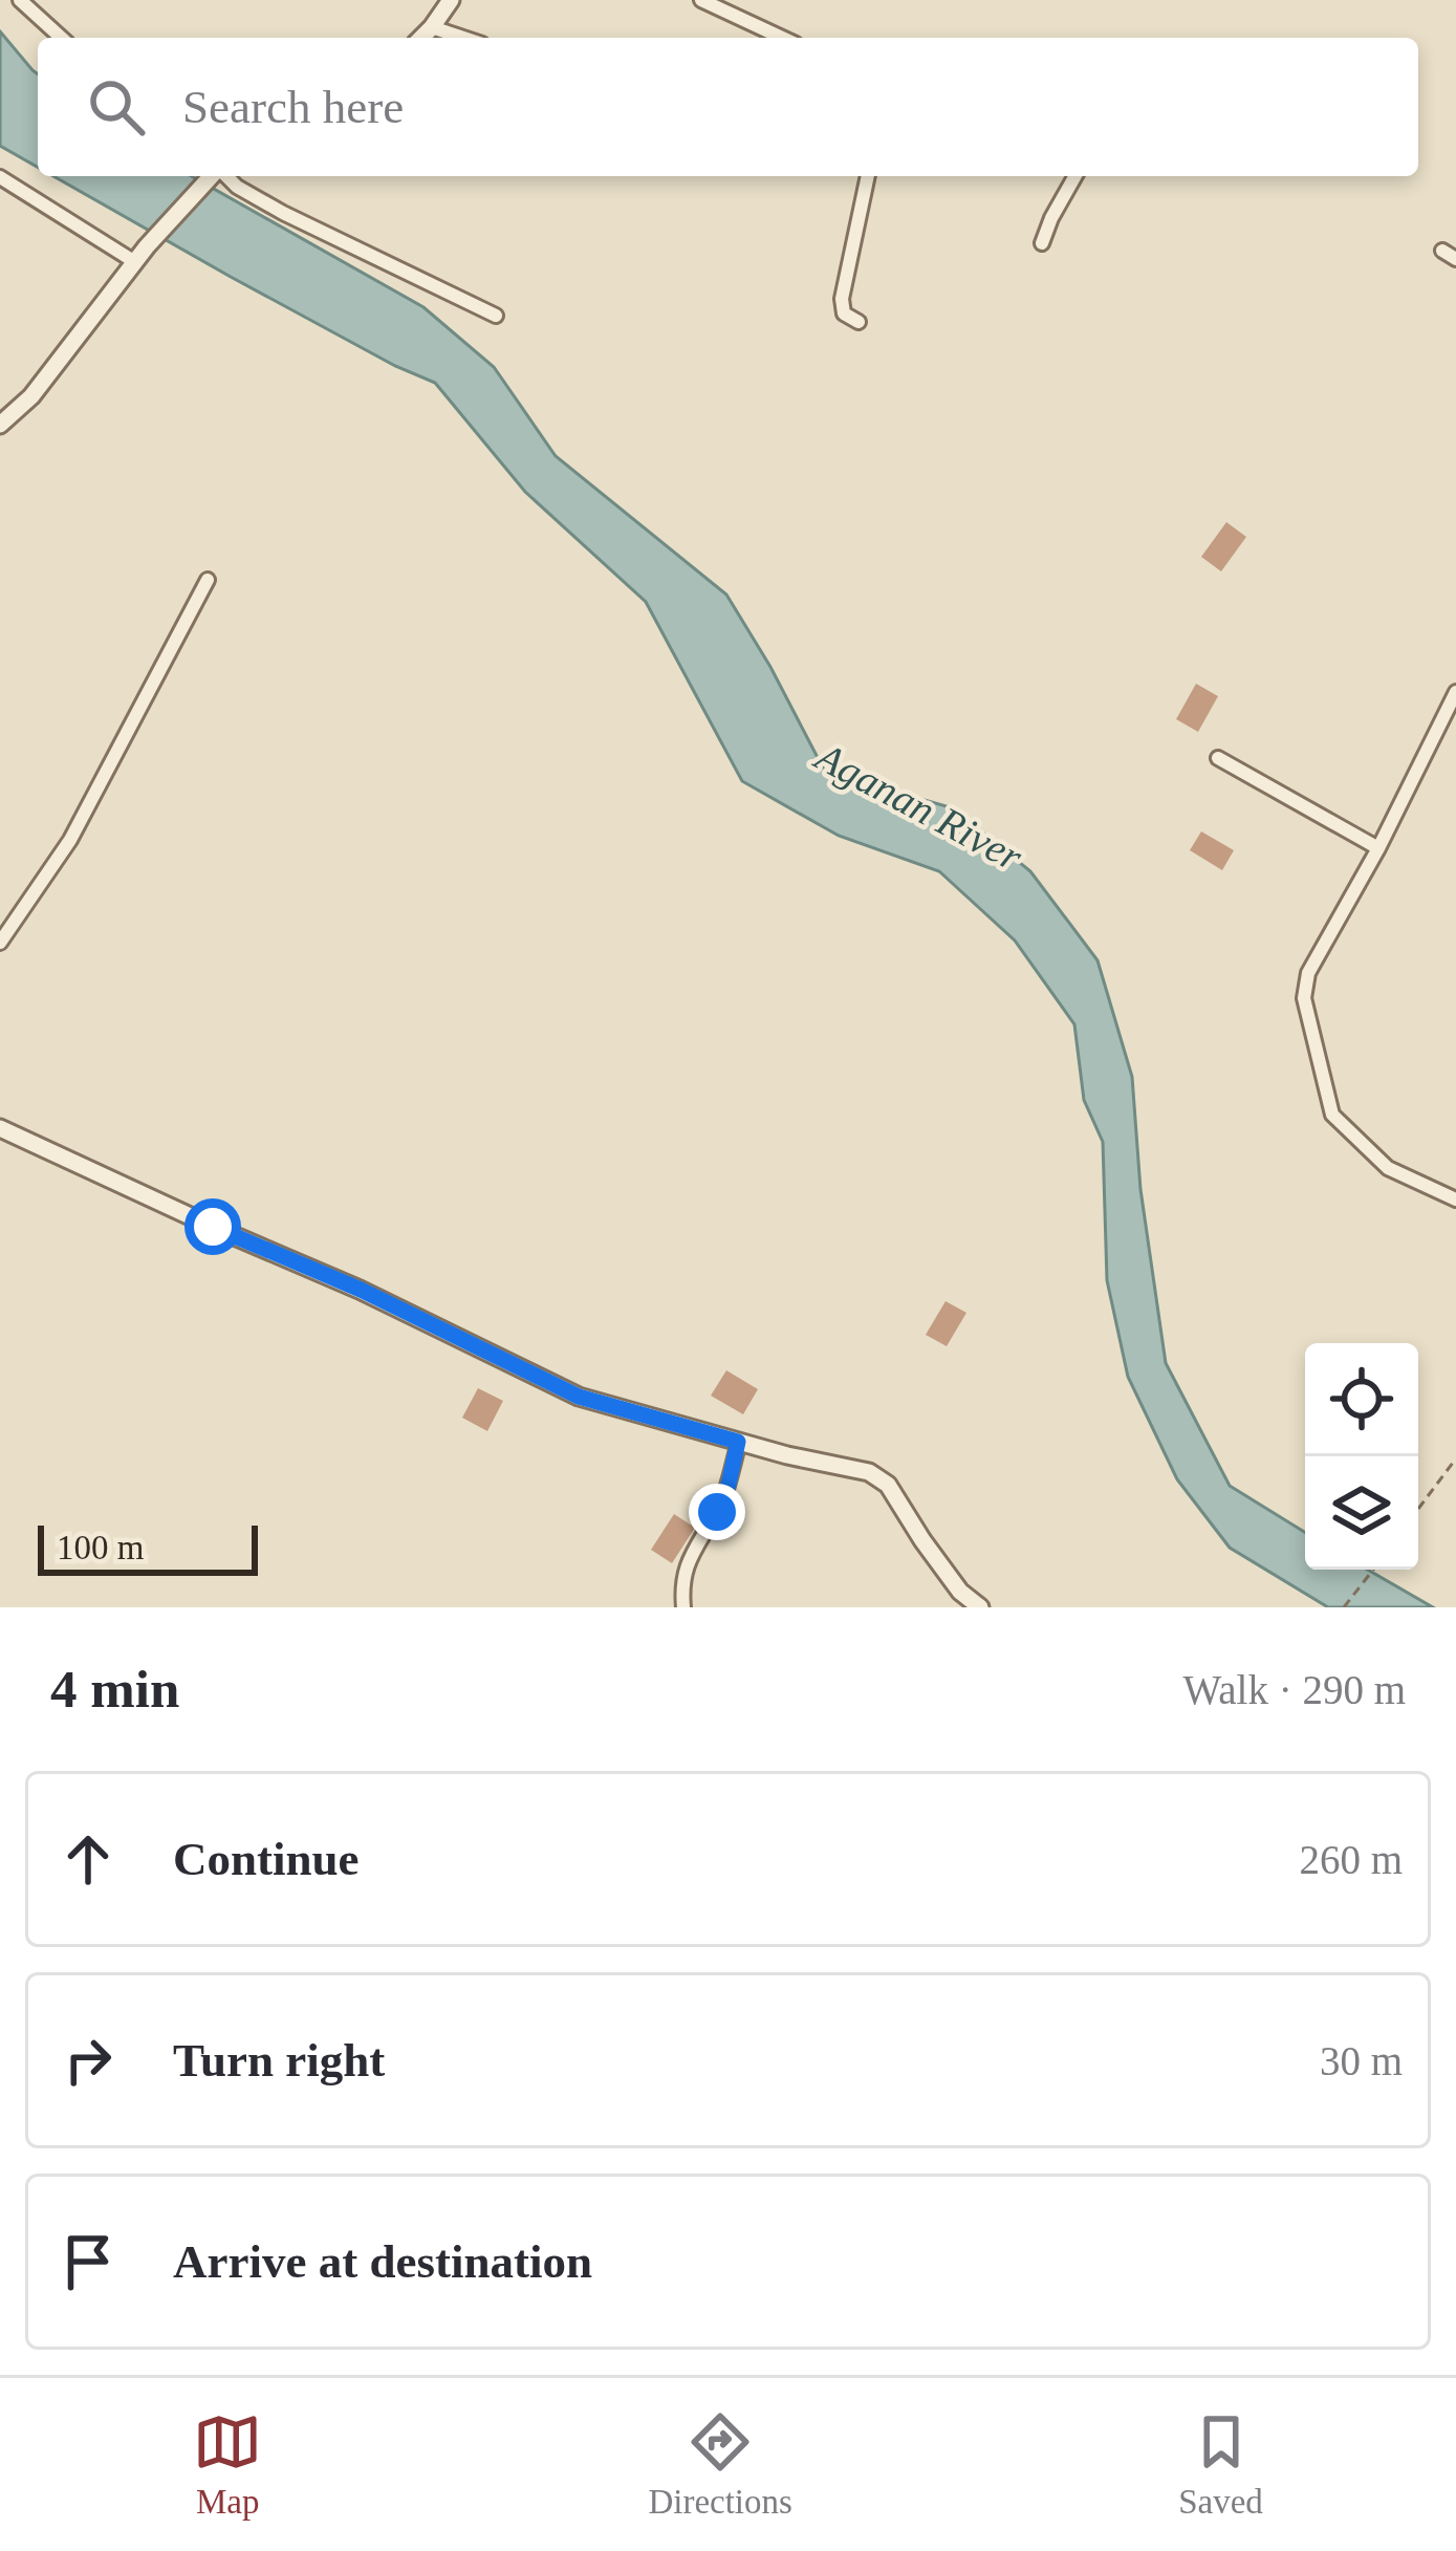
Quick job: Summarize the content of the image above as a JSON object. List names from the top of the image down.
{
  "water": ["Aganan River"],
  "scale_bar": "100 m",
  "page": {
    "search": "Search here",
    "scale": "100 m",
    "heading": ["4 min", "Walk · 290 m"],
    "list": [
      ["Continue", "260 m"],
      ["Turn right", "30 m"],
      "Arrive at destination"
    ],
    "nav": ["Map", "Directions", "Saved"]
  }
}
